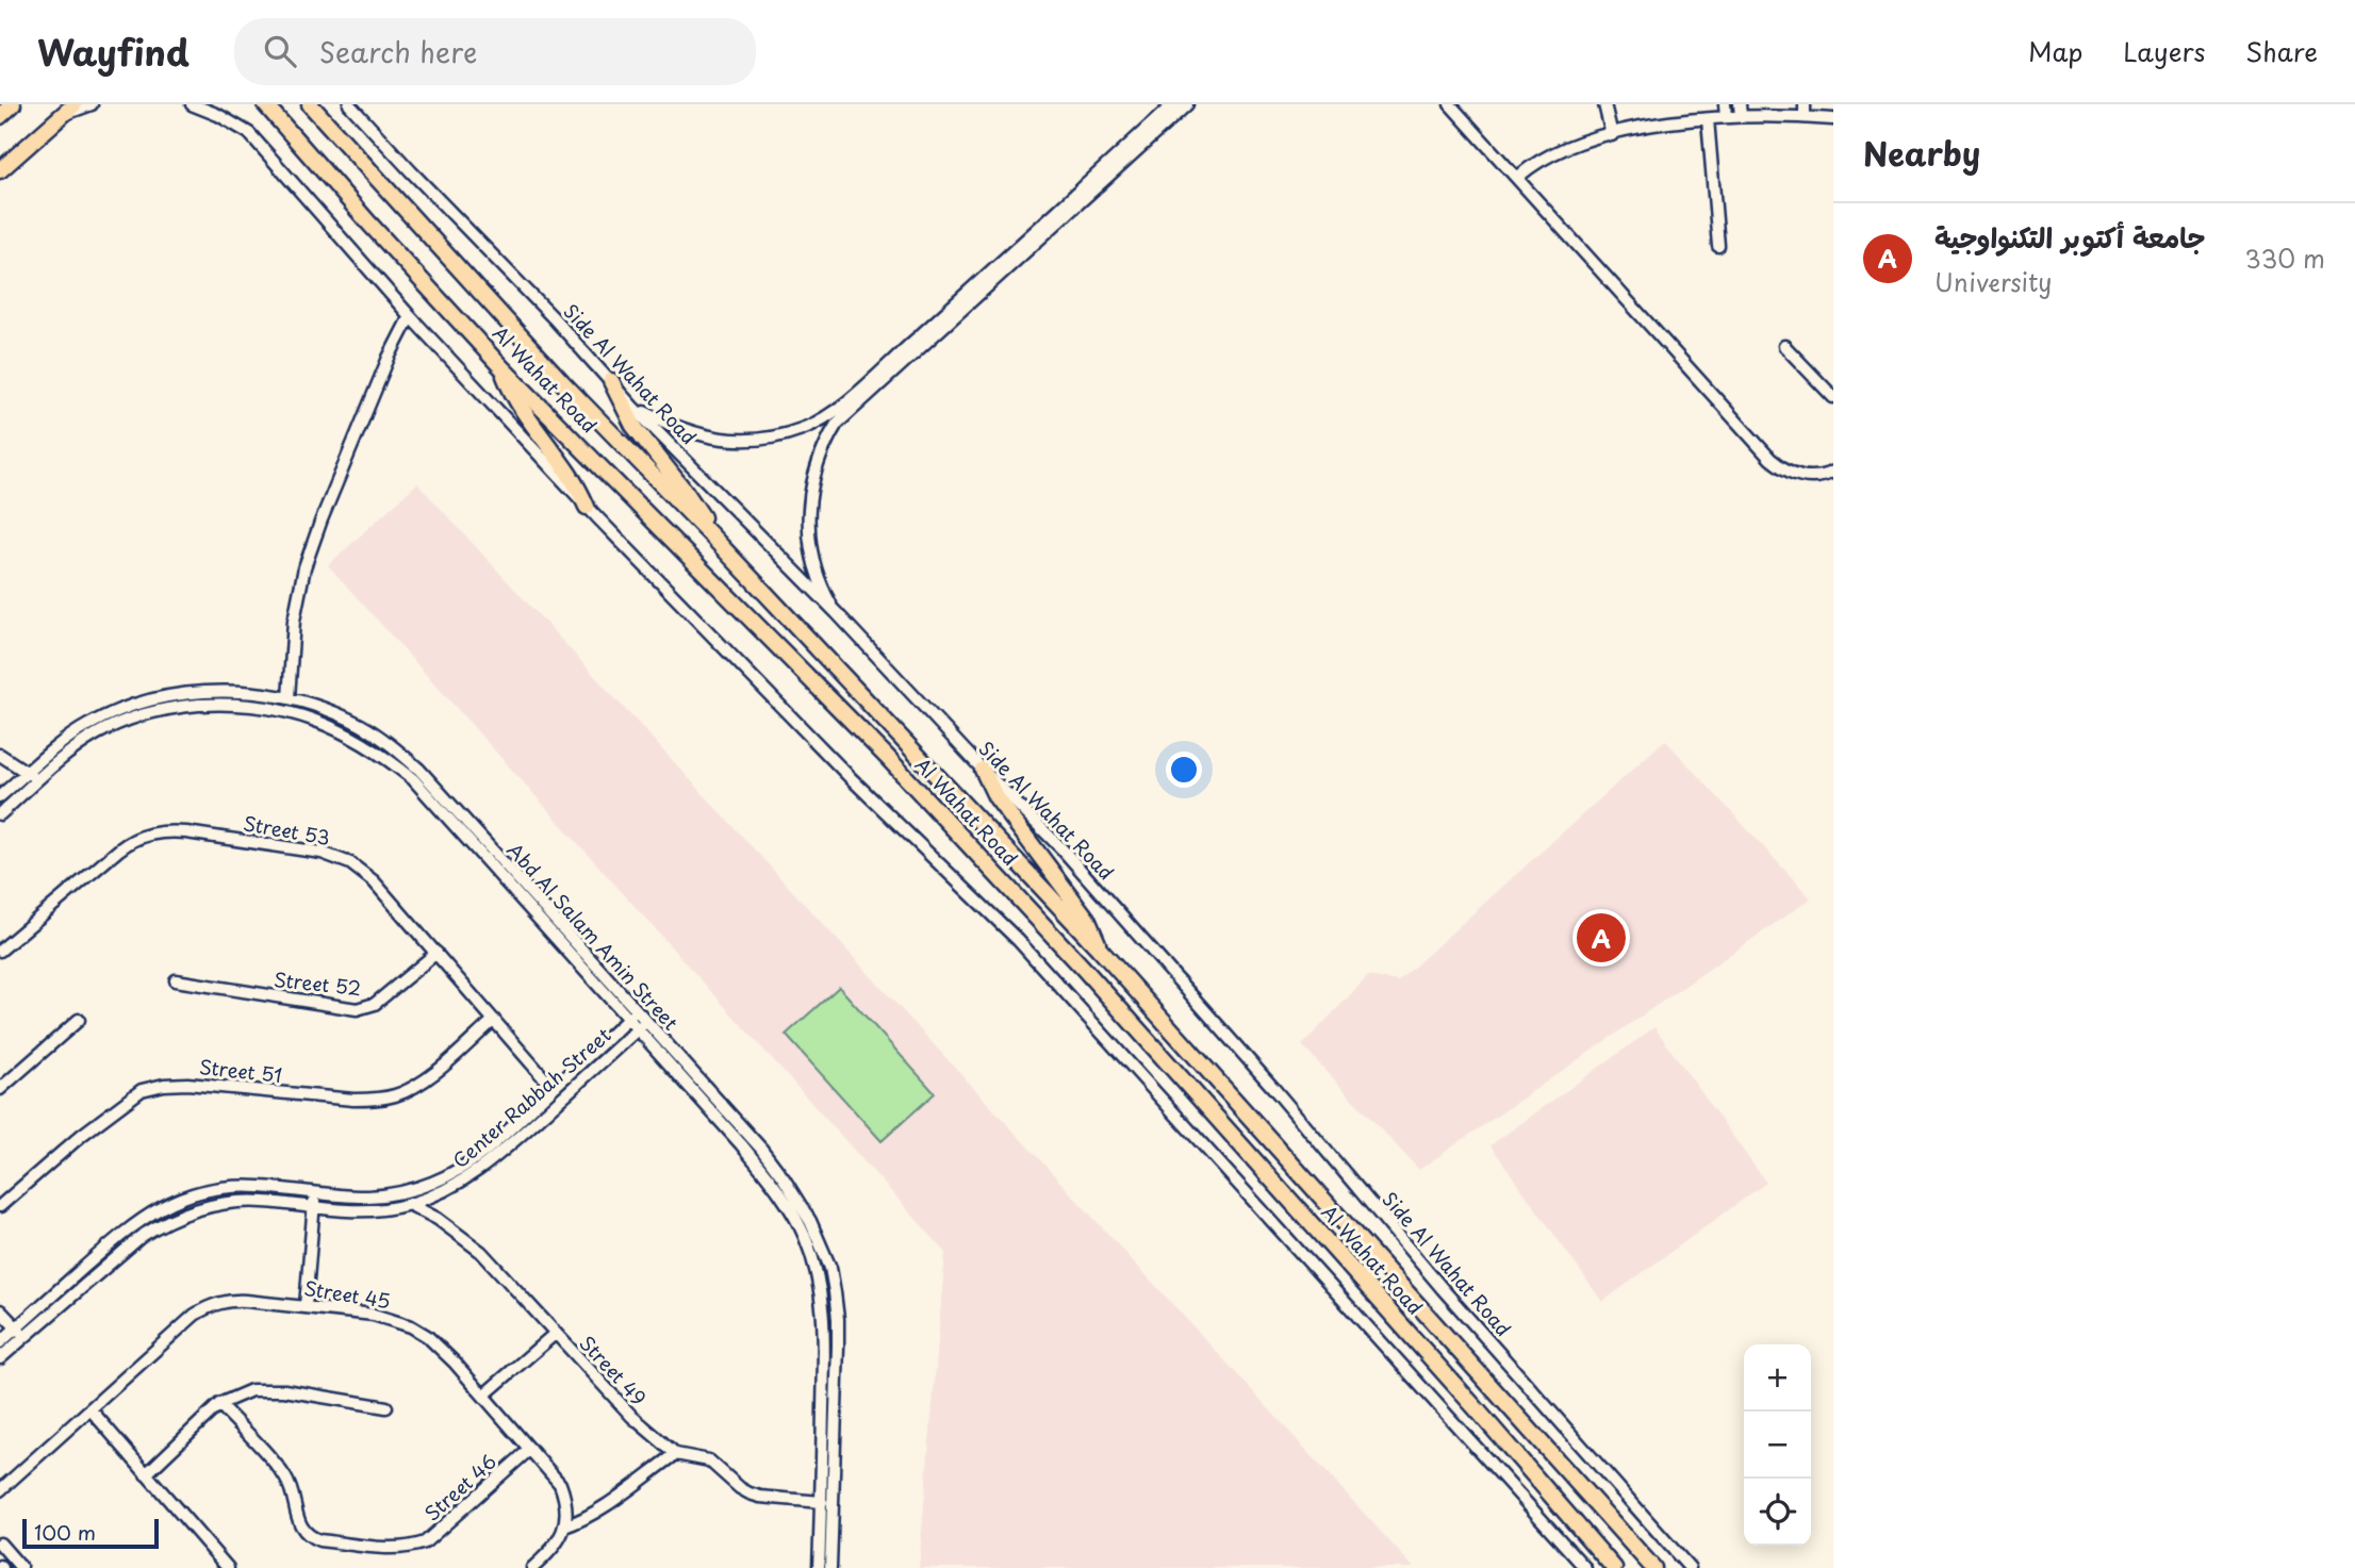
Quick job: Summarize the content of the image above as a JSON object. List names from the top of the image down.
{
  "streets": {
    "highway": ["Al Wahat Road"],
    "street": [
      "Side Al Wahat Road",
      "Street 53",
      "Abd Al Salam Amin Street",
      "Street 52",
      "Street 51",
      "Center Rabbah Street",
      "Street 45",
      "Street 49",
      "Street 46"
    ]
  },
  "crossings": [
    ["Street 53", "Street 52"],
    ["Street 53", "Street 51"],
    ["Street 53", "Center Rabbah Street"],
    ["Abd Al Salam Amin Street", "Center Rabbah Street"],
    ["Abd Al Salam Amin Street", "Street 49"],
    ["Center Rabbah Street", "Street 49"],
    ["Street 45", "Street 46"]
  ],
  "scale_bar": "100 m",
  "page": {
    "header": "Wayfind",
    "search": "Search here",
    "nav": ["Map", "Layers", "Share"],
    "heading": "Nearby",
    "list": [
      {
        "mark": "A",
        "name": "جامعة أكتوبر التكنواوجية",
        "note": "University",
        "value": "330 m"
      }
    ],
    "pins": "A",
    "map_buttons": ["+", "−"],
    "scale": "100 m"
  }
}
